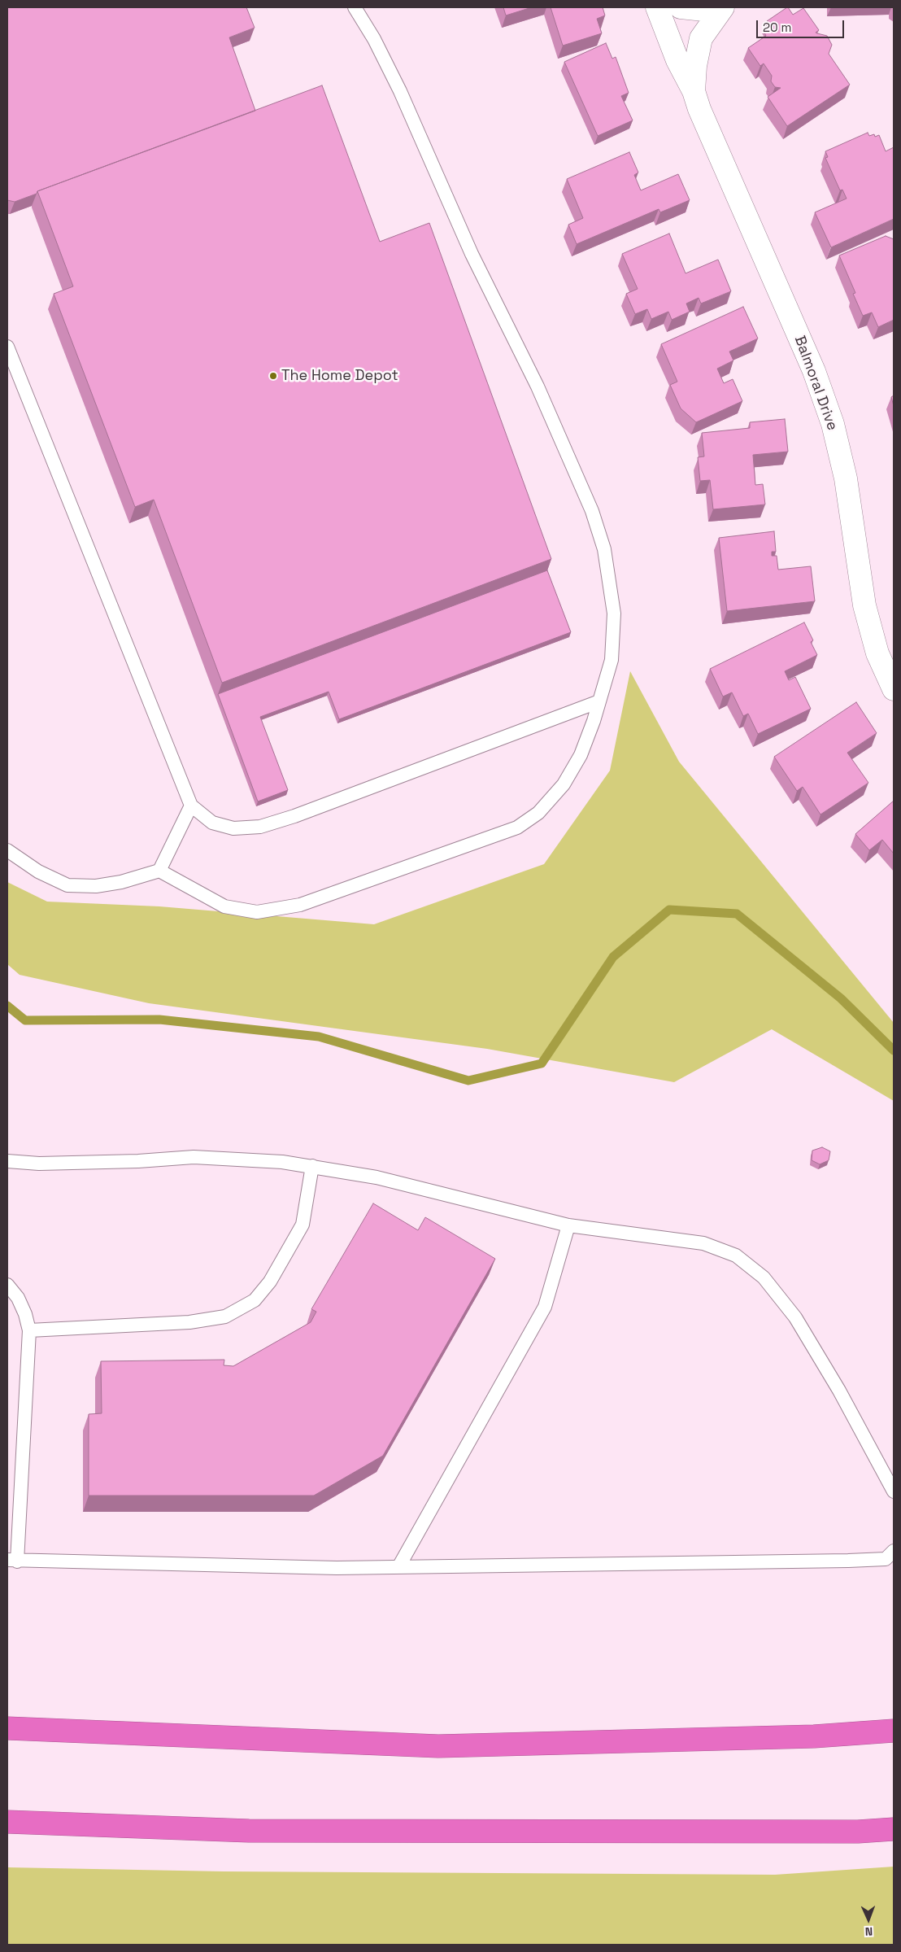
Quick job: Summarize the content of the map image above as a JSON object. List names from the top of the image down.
{
  "streets": {
    "street": ["Balmoral Drive"]
  },
  "places": ["The Home Depot"],
  "scale_bar": "20 m",
  "north": "bottom"
}
